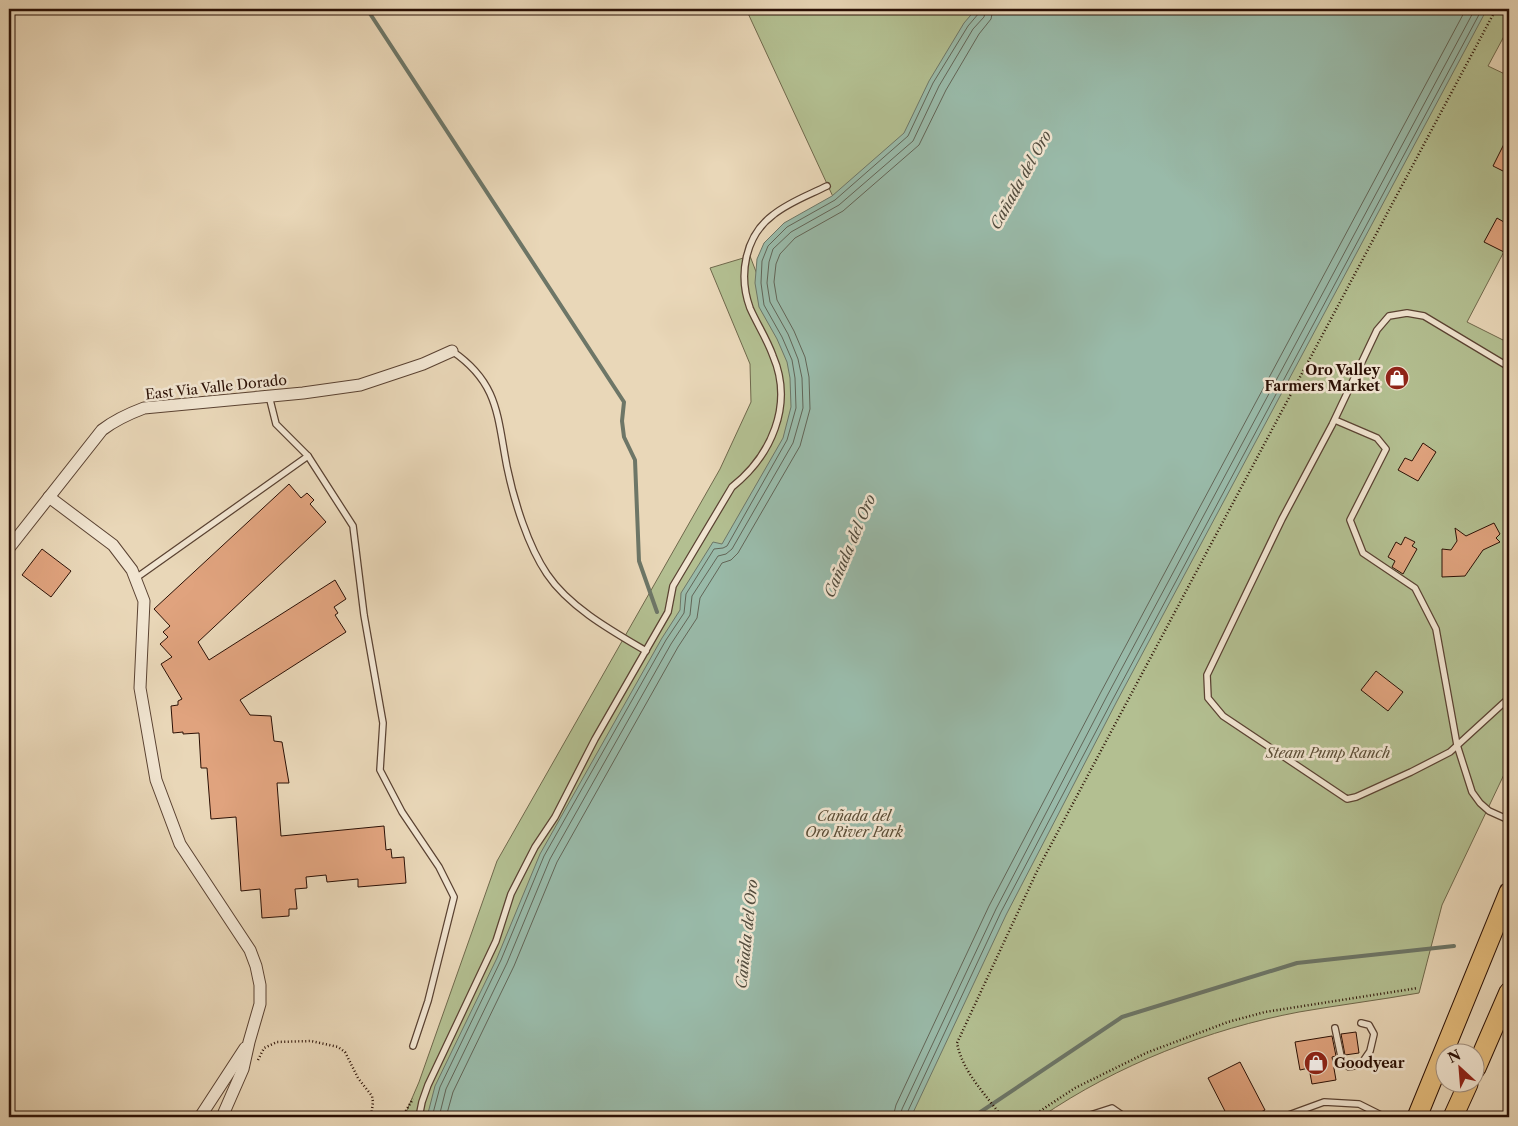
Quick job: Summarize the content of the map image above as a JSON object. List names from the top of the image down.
{
  "streets": {
    "street": ["East Via Valle Dorado"]
  },
  "water": ["Cañada del Oro"],
  "parks": ["Steam Pump Ranch", "Cañada del Oro River Park"],
  "places": {
    "shop": ["Oro Valley Farmers Market", "Goodyear"]
  },
  "north": "top left"
}
